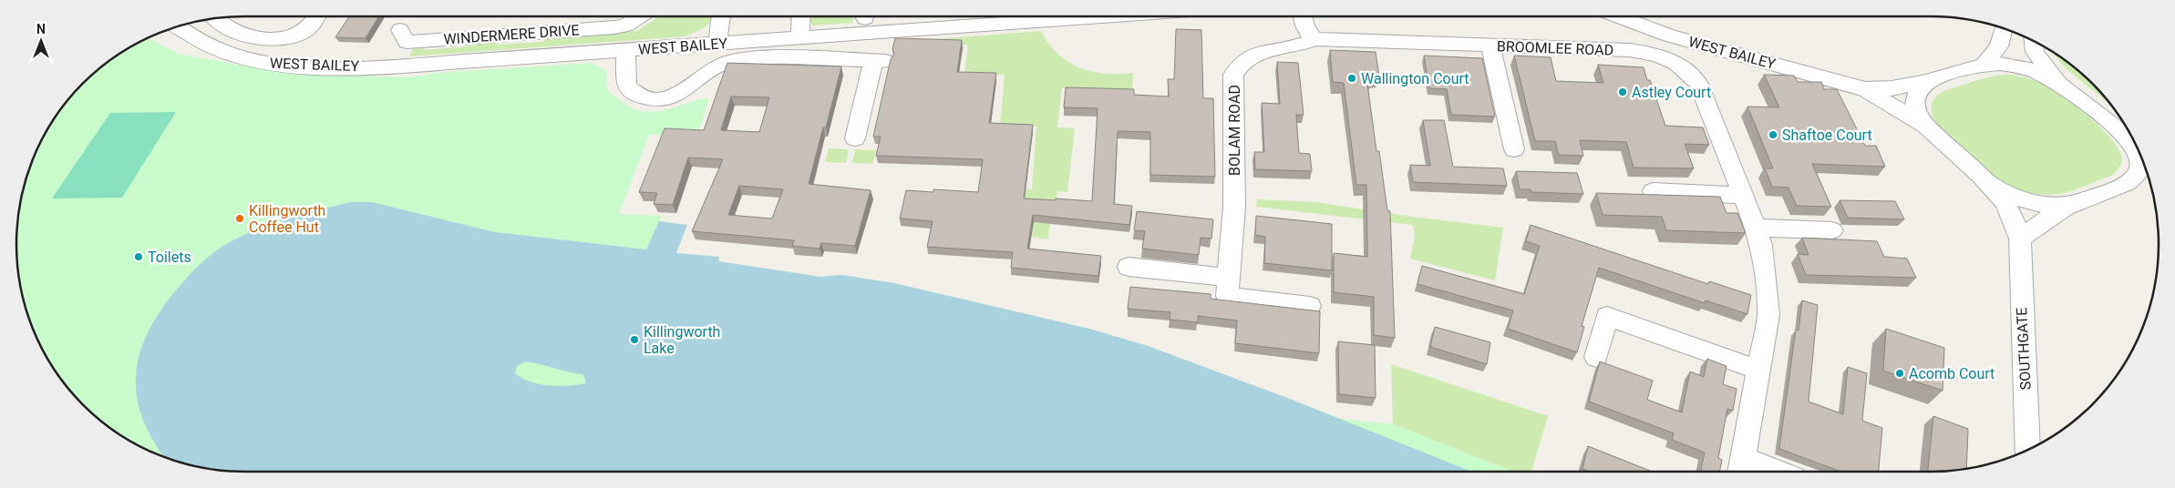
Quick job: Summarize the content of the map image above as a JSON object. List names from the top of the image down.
{
  "streets": {
    "street": [
      "WINDERMERE DRIVE",
      "WEST BAILEY",
      "BROOMLEE ROAD",
      "BOLAM ROAD",
      "SOUTHGATE"
    ]
  },
  "crossings": [
    ["BROOMLEE ROAD", "BOLAM ROAD"]
  ],
  "places": [
    "Wallington Court",
    "Astley Court",
    "Shaftoe Court",
    "Killingworth Coffee Hut",
    "Toilets",
    "Killingworth Lake",
    "Acomb Court"
  ],
  "north": "top"
}
